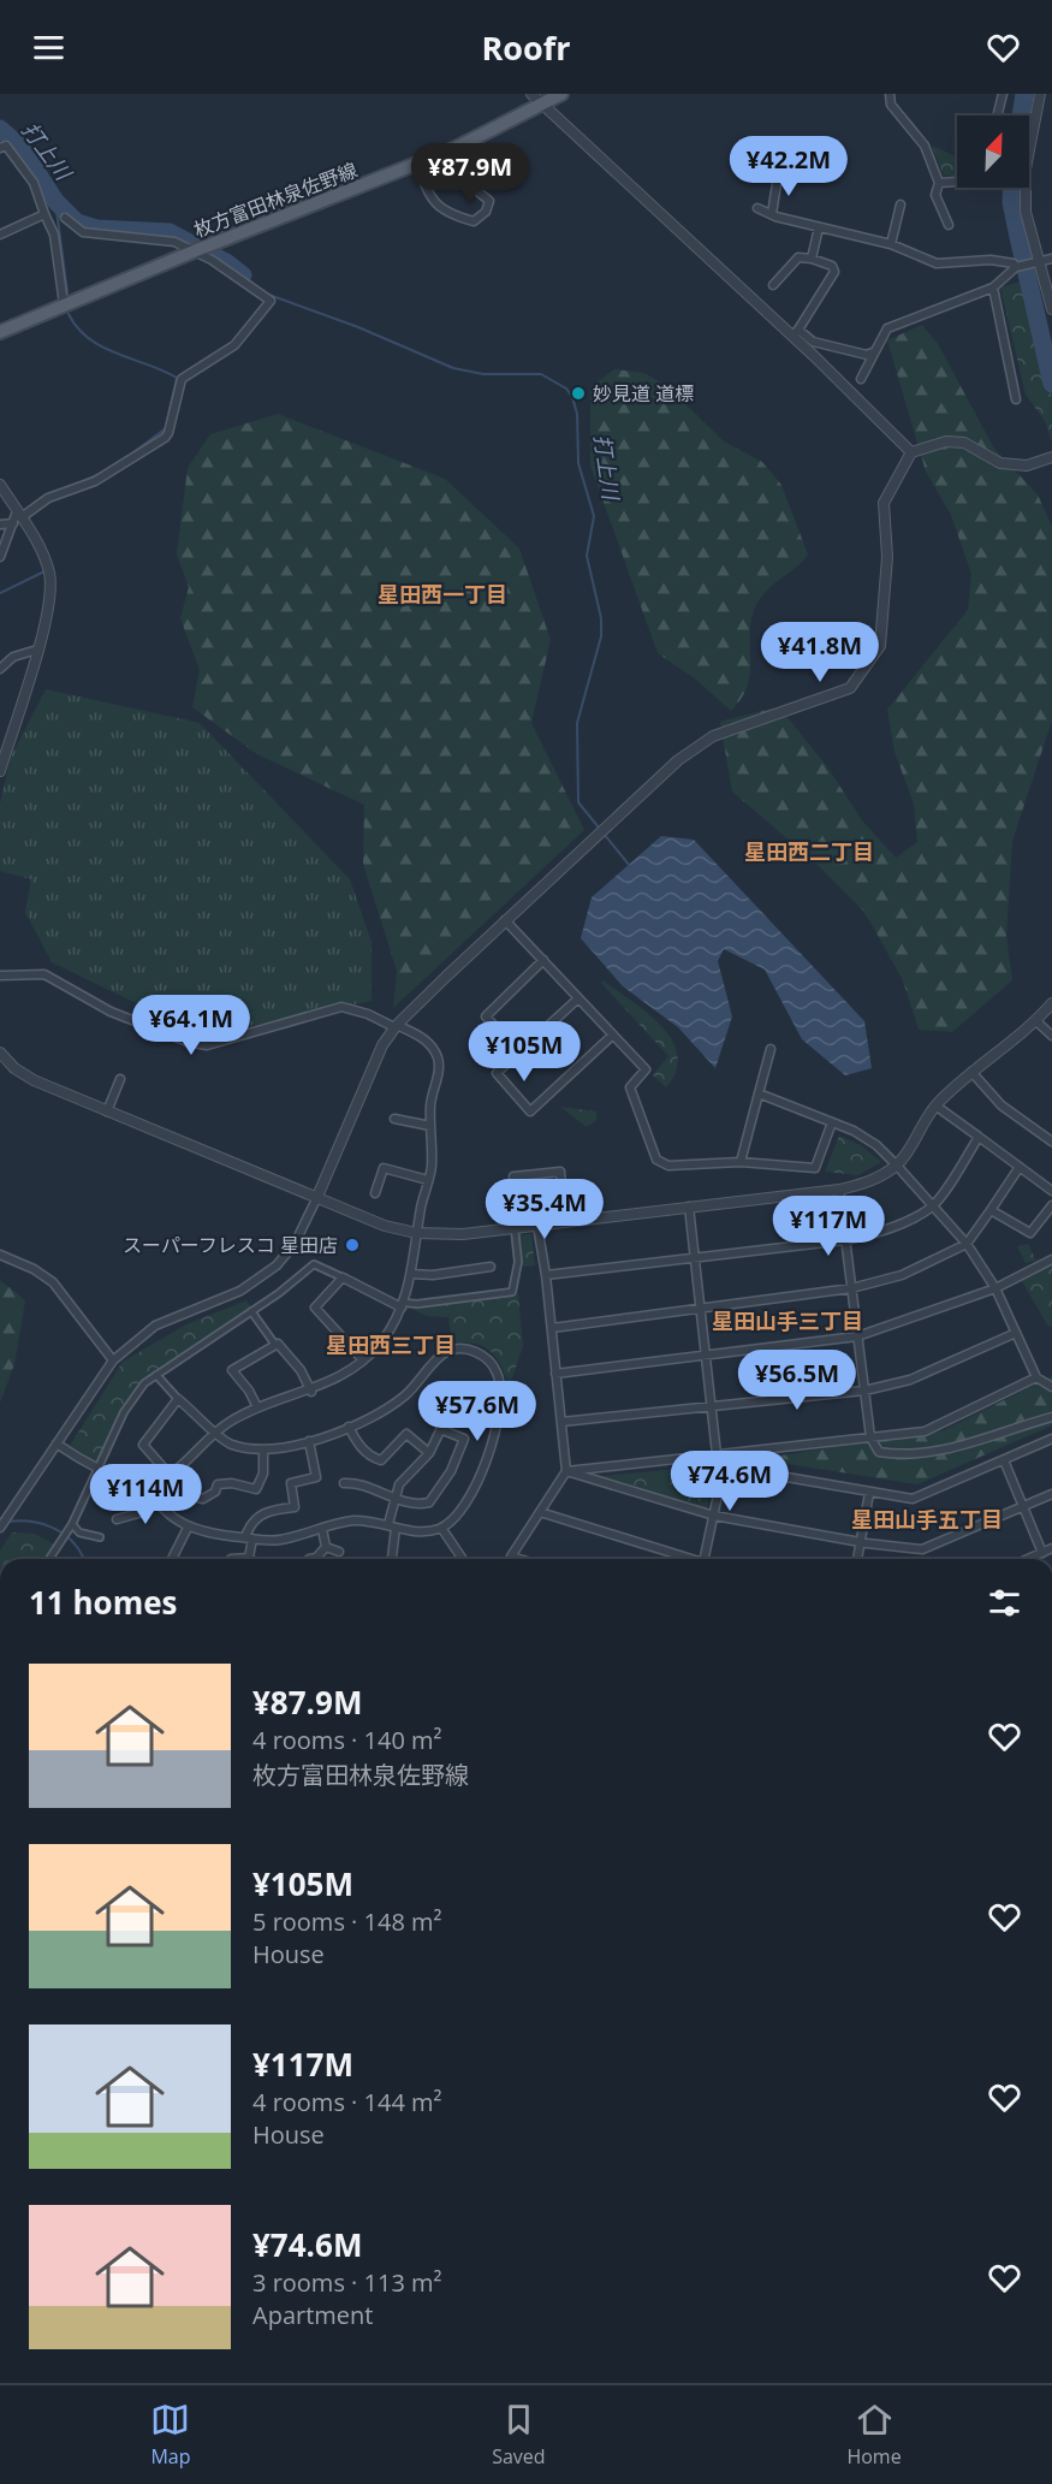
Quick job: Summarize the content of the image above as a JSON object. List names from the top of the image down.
{
  "streets": {
    "main road": ["枚方富田林泉佐野線"]
  },
  "districts": [
    "星田西一丁目",
    "星田西二丁目",
    "星田山手三丁目",
    "星田西三丁目",
    "星田山手五丁目"
  ],
  "water": ["打上川"],
  "places": ["妙見道 道標", "スーパーフレスコ 星田店"],
  "north": "top right",
  "page": {
    "header": "Roofr",
    "price": [
      "¥42.2M",
      "¥87.9M",
      "¥41.8M",
      "¥64.1M",
      "¥105M",
      "¥35.4M",
      "¥117M",
      "¥56.5M",
      "¥57.6M",
      "¥74.6M",
      "¥114M"
    ],
    "heading": "11 homes",
    "list": [
      {
        "name": "¥87.9M",
        "note": "4 rooms · 140 m² · 枚方富田林泉佐野線"
      },
      {
        "name": "¥105M",
        "note": "5 rooms · 148 m² · House"
      },
      {
        "name": "¥117M",
        "note": "4 rooms · 144 m² · House"
      },
      {
        "name": "¥74.6M",
        "note": "3 rooms · 113 m² · Apartment"
      }
    ],
    "tabs": ["Map", "Saved", "Home"]
  }
}
